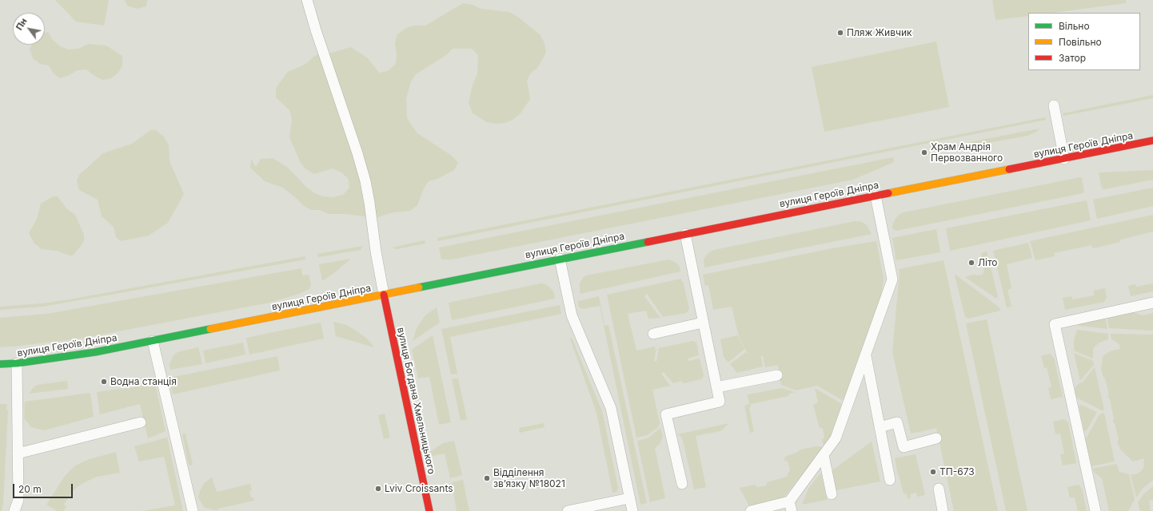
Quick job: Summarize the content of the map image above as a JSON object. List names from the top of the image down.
{
  "streets": {
    "main road": ["вулиця Героїв Дніпра", "вулиця Богдана Хмельницького"]
  },
  "crossings": [
    ["вулиця Героїв Дніпра", "вулиця Богдана Хмельницького"]
  ],
  "places": [
    "Пляж Живчик",
    "Храм Андрія Первозванного",
    "Літо",
    "Водна станція",
    "ТП-673",
    "Відділення зв’язку №18021",
    "Lviv Croissants"
  ],
  "legend": ["Вільно", "Повільно", "Затор"],
  "scale_bar": "20 m",
  "north": "top left"
}
